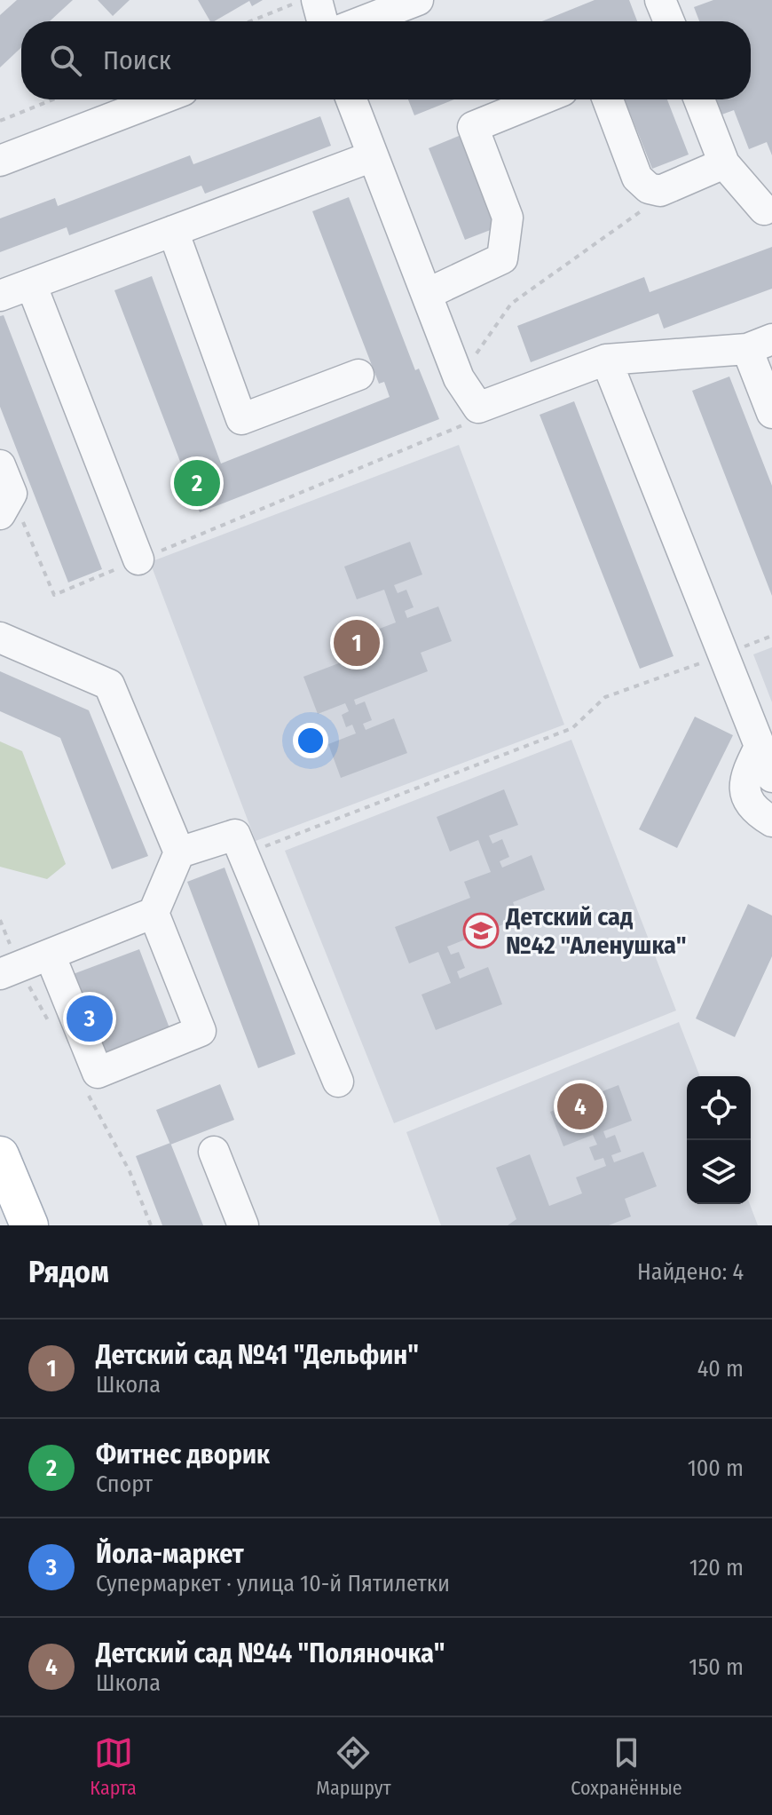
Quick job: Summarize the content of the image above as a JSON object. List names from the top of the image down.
{
  "places": {
    "school or university": ["Детский сад №42 \"Аленушка\""]
  },
  "page": {
    "search": "Поиск",
    "pins": [
      "2",
      "1",
      "3",
      "4"
    ],
    "heading": ["Рядом", "Найдено: 4"],
    "list": [
      {
        "mark": "1",
        "name": "Детский сад №41 \"Дельфин\"",
        "note": "Школа",
        "value": "40 m"
      },
      {
        "mark": "2",
        "name": "Фитнес дворик",
        "note": "Спорт",
        "value": "100 m"
      },
      {
        "mark": "3",
        "name": "Йола-маркет",
        "note": "Супермаркет · улица 10-й Пятилетки",
        "value": "120 m"
      },
      {
        "mark": "4",
        "name": "Детский сад №44 \"Поляночка\"",
        "note": "Школа",
        "value": "150 m"
      }
    ],
    "nav": ["Карта", "Маршрут", "Сохранённые"]
  }
}
